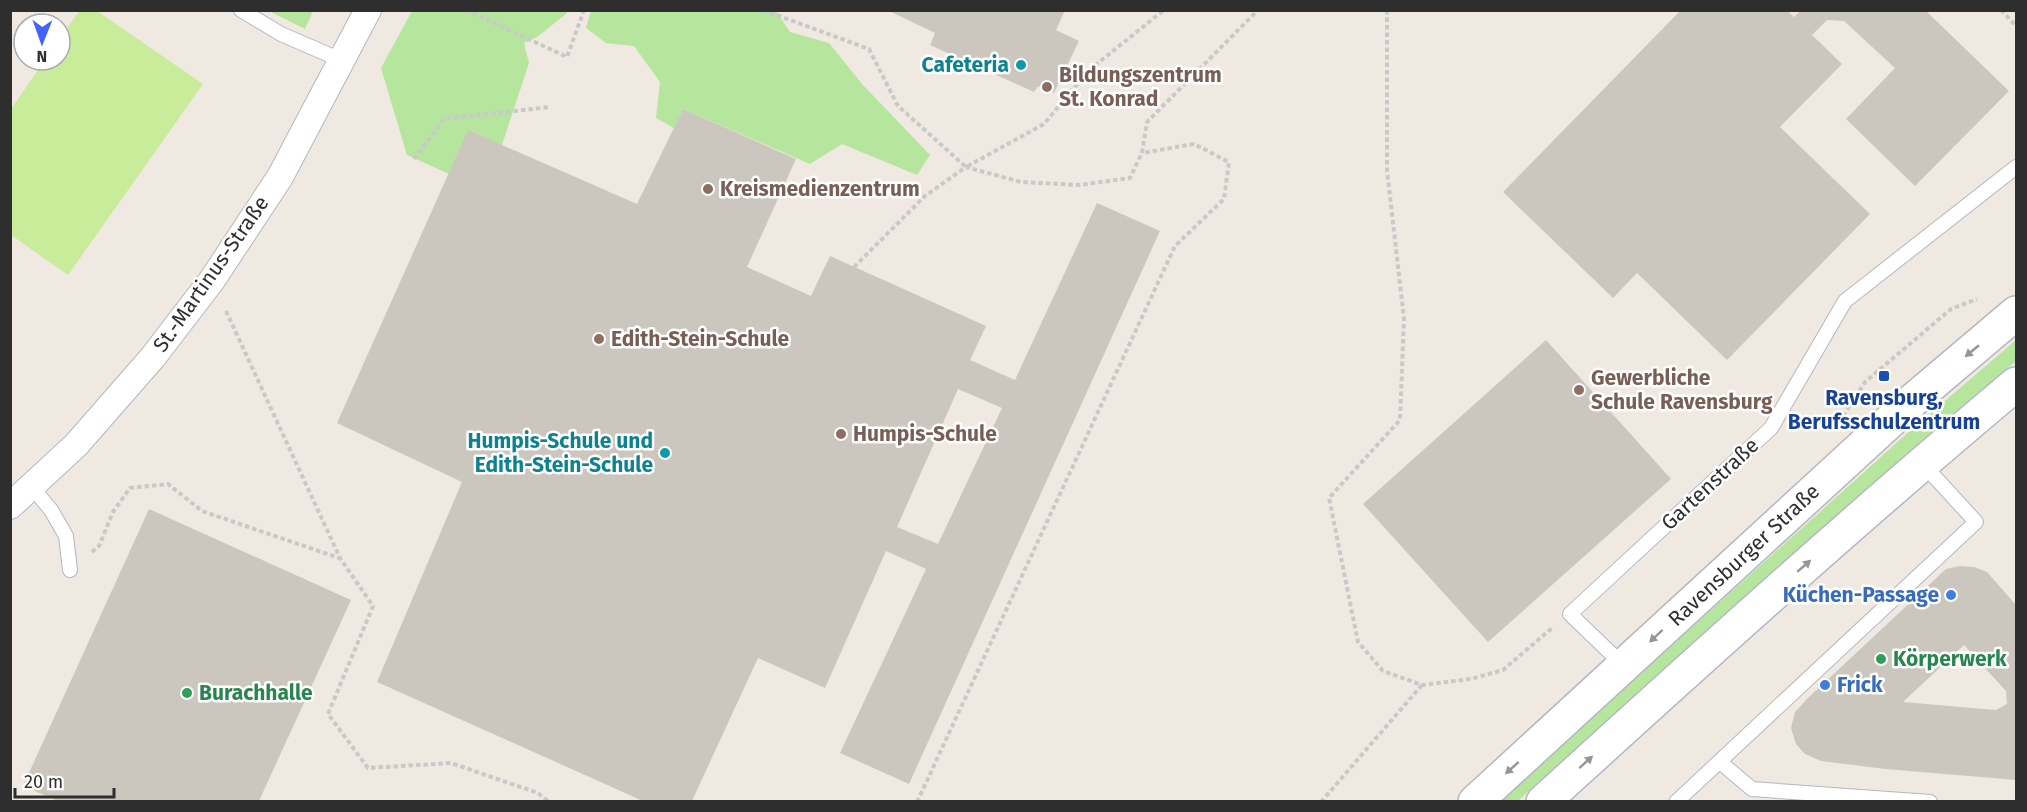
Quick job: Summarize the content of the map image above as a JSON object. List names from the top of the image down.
{
  "streets": {
    "main road": ["Ravensburger Straße"],
    "street": ["St.-Martinus-Straße"],
    "lane": ["Gartenstraße"]
  },
  "places": {
    "other": [
      "Cafeteria",
      "Bildungszentrum St. Konrad",
      "Kreismedienzentrum",
      "Edith-Stein-Schule",
      "Gewerbliche Schule Ravensburg",
      "Humpis-Schule",
      "Humpis-Schule und Edith-Stein-Schule",
      "Küchen-Passage",
      "Körperwerk",
      "Frick",
      "Burachhalle"
    ],
    "transit": ["Ravensburg, Berufsschulzentrum"]
  },
  "scale_bar": "20 m",
  "north": "bottom"
}
